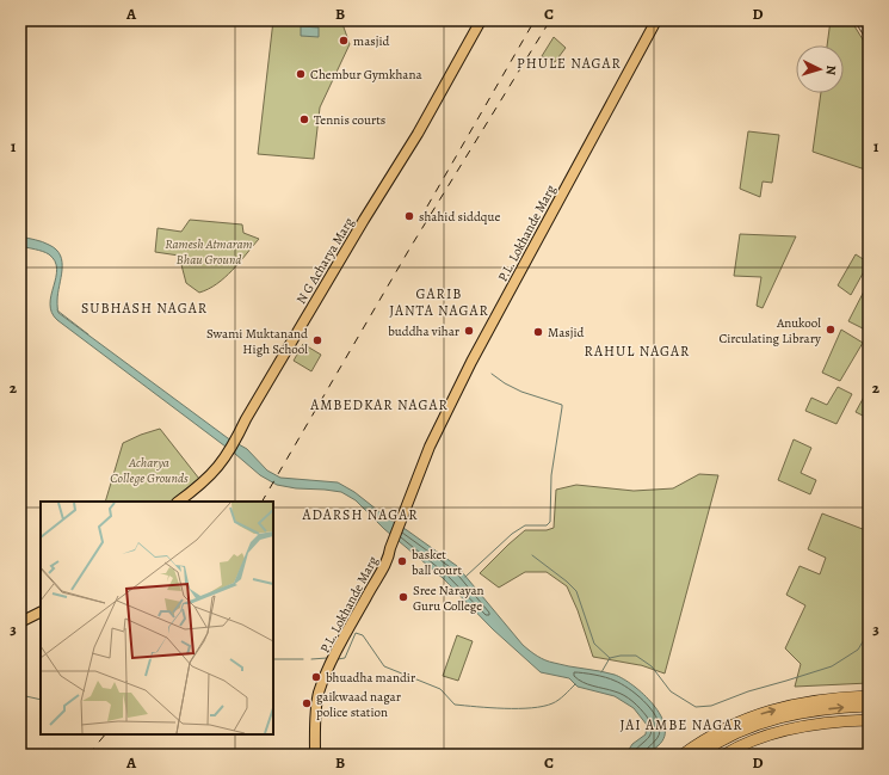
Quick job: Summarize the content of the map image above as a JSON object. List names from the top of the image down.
{
  "streets": {
    "main road": ["P.L. Lokhande Marg", "N G Acharya Marg"]
  },
  "districts": [
    "PHULE NAGAR",
    "GARIB JANTA NAGAR",
    "SUBHASH NAGAR",
    "RAHUL NAGAR",
    "AMBEDKAR NAGAR",
    "ADARSH NAGAR",
    "JAI AMBE NAGAR"
  ],
  "parks": ["Ramesh Atmaram Bhau Ground", "Acharya College Grounds"],
  "places": [
    "masjid",
    "Chembur Gymkhana",
    "Tennis courts",
    "shahid siddque",
    "Anukool Circulating Library",
    "buddha vihar",
    "Masjid",
    "Swami Muktanand High School",
    "basket ball court",
    "Sree Narayan Guru College",
    "bhuadha mandir",
    "gaikwaad nagar police station"
  ],
  "north": "right",
  "grid": {
    "columns": [
      "A",
      "B",
      "C",
      "D"
    ],
    "rows": ["1", "2", "3"]
  }
}
